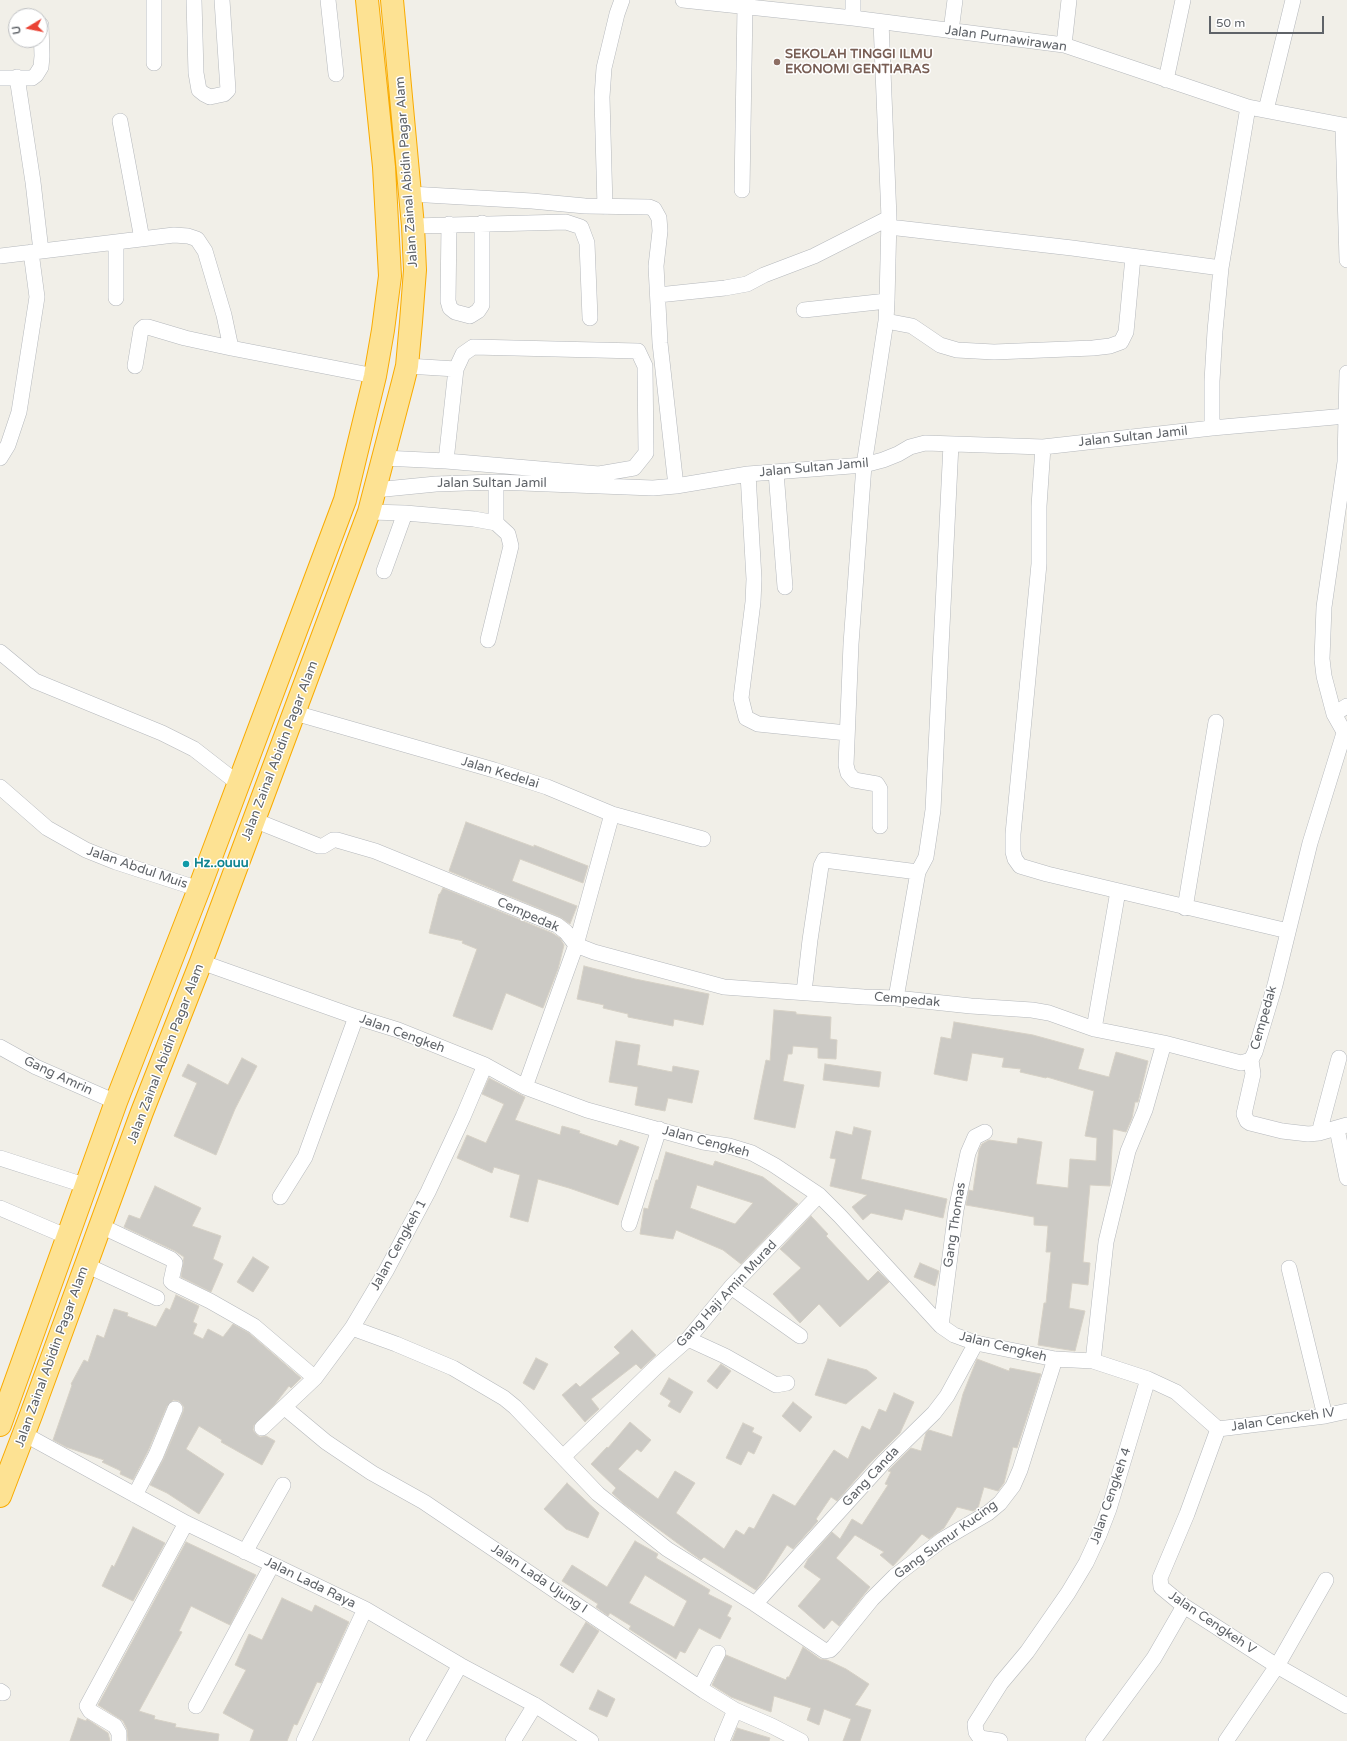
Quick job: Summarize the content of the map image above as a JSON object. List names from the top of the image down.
{
  "streets": {
    "highway": ["Jalan Zainal Abidin Pagar Alam"],
    "street": [
      "Jalan Purnawirawan",
      "Jalan Sultan Jamil",
      "Jalan Kedelai",
      "Jalan Abdul Muis",
      "Cempedak",
      "Jalan Cengkeh",
      "Gang Amrin",
      "Gang Thomas",
      "Jalan Cengkeh 1",
      "Gang Haji Amin Murad",
      "Jalan Cenckeh IV",
      "Gang Canda",
      "Jalan Cengkeh 4",
      "Gang Sumur Kucing",
      "Jalan Lada Ujung I",
      "Jalan Lada Raya",
      "Jalan Cengkeh V"
    ]
  },
  "crossings": [
    ["Jalan Zainal Abidin Pagar Alam", "Jalan Sultan Jamil"],
    ["Jalan Zainal Abidin Pagar Alam", "Jalan Kedelai"],
    ["Jalan Zainal Abidin Pagar Alam", "Jalan Abdul Muis"],
    ["Jalan Zainal Abidin Pagar Alam", "Cempedak"],
    ["Jalan Zainal Abidin Pagar Alam", "Jalan Cengkeh"],
    ["Jalan Zainal Abidin Pagar Alam", "Gang Amrin"],
    ["Jalan Zainal Abidin Pagar Alam", "Jalan Lada Raya"],
    ["Jalan Cengkeh", "Gang Thomas"],
    ["Jalan Cengkeh", "Jalan Cengkeh 1"],
    ["Jalan Cengkeh", "Gang Haji Amin Murad"],
    ["Jalan Cengkeh", "Jalan Cenckeh IV"],
    ["Jalan Cengkeh", "Gang Canda"],
    ["Jalan Cengkeh", "Jalan Cengkeh 4"],
    ["Jalan Cengkeh", "Gang Sumur Kucing"],
    ["Jalan Cengkeh", "Jalan Cengkeh V"],
    ["Jalan Cengkeh 1", "Jalan Lada Ujung I"],
    ["Jalan Cenckeh IV", "Jalan Cengkeh V"],
    ["Gang Canda", "Gang Sumur Kucing"]
  ],
  "places": ["SEKOLAH TINGGI ILMU EKONOMI GENTIARAS", "Hz..ouuu"],
  "scale_bar": "50 m",
  "north": "left"
}
